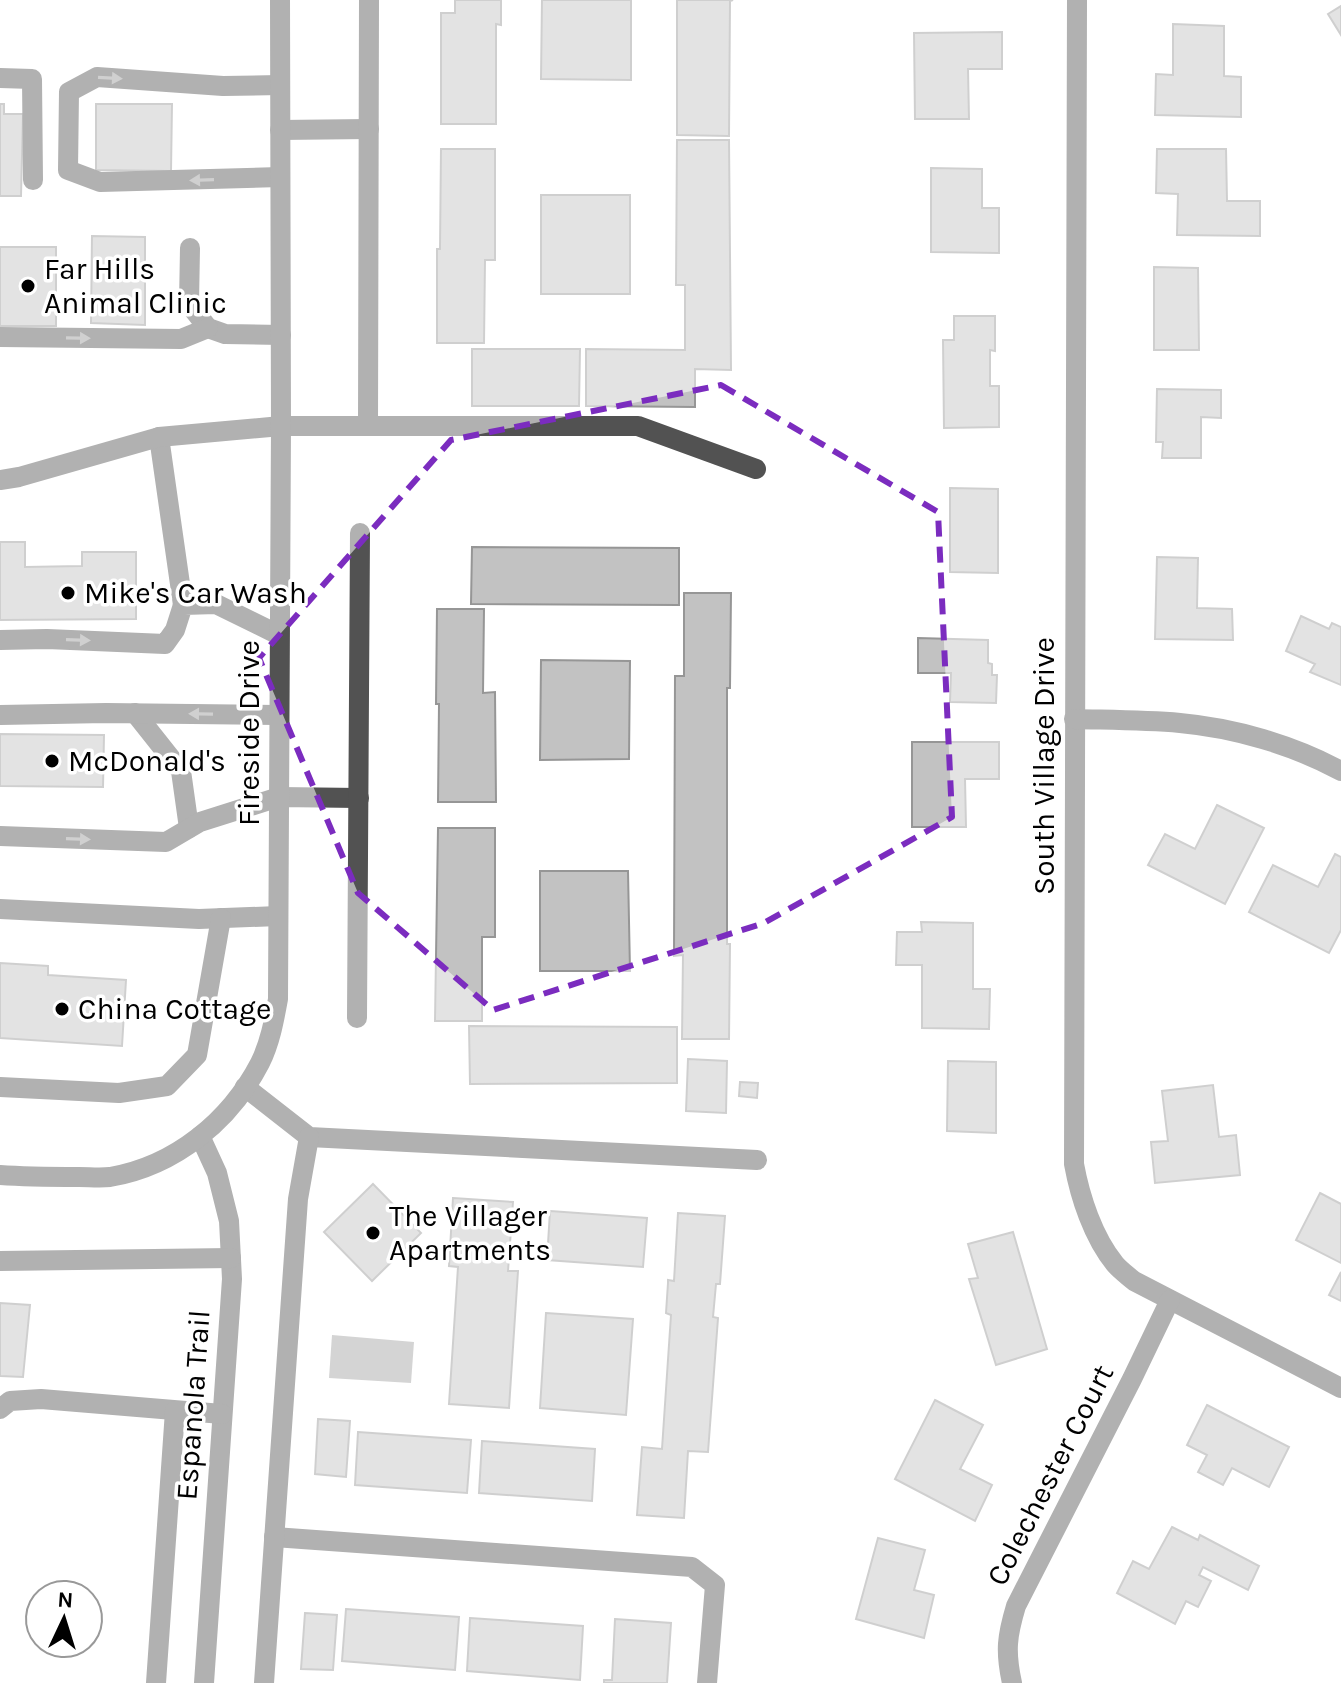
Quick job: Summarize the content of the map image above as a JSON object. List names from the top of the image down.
{
  "streets": {
    "street": [
      "Fireside Drive",
      "South Village Drive",
      "Espanola Trail",
      "Colechester Court"
    ]
  },
  "crossings": [
    ["Fireside Drive", "Espanola Trail"],
    ["South Village Drive", "Colechester Court"]
  ],
  "places": [
    "Far Hills Animal Clinic",
    "Mike's Car Wash",
    "McDonald's",
    "China Cottage",
    "The Villager Apartments"
  ],
  "north": "top"
}
